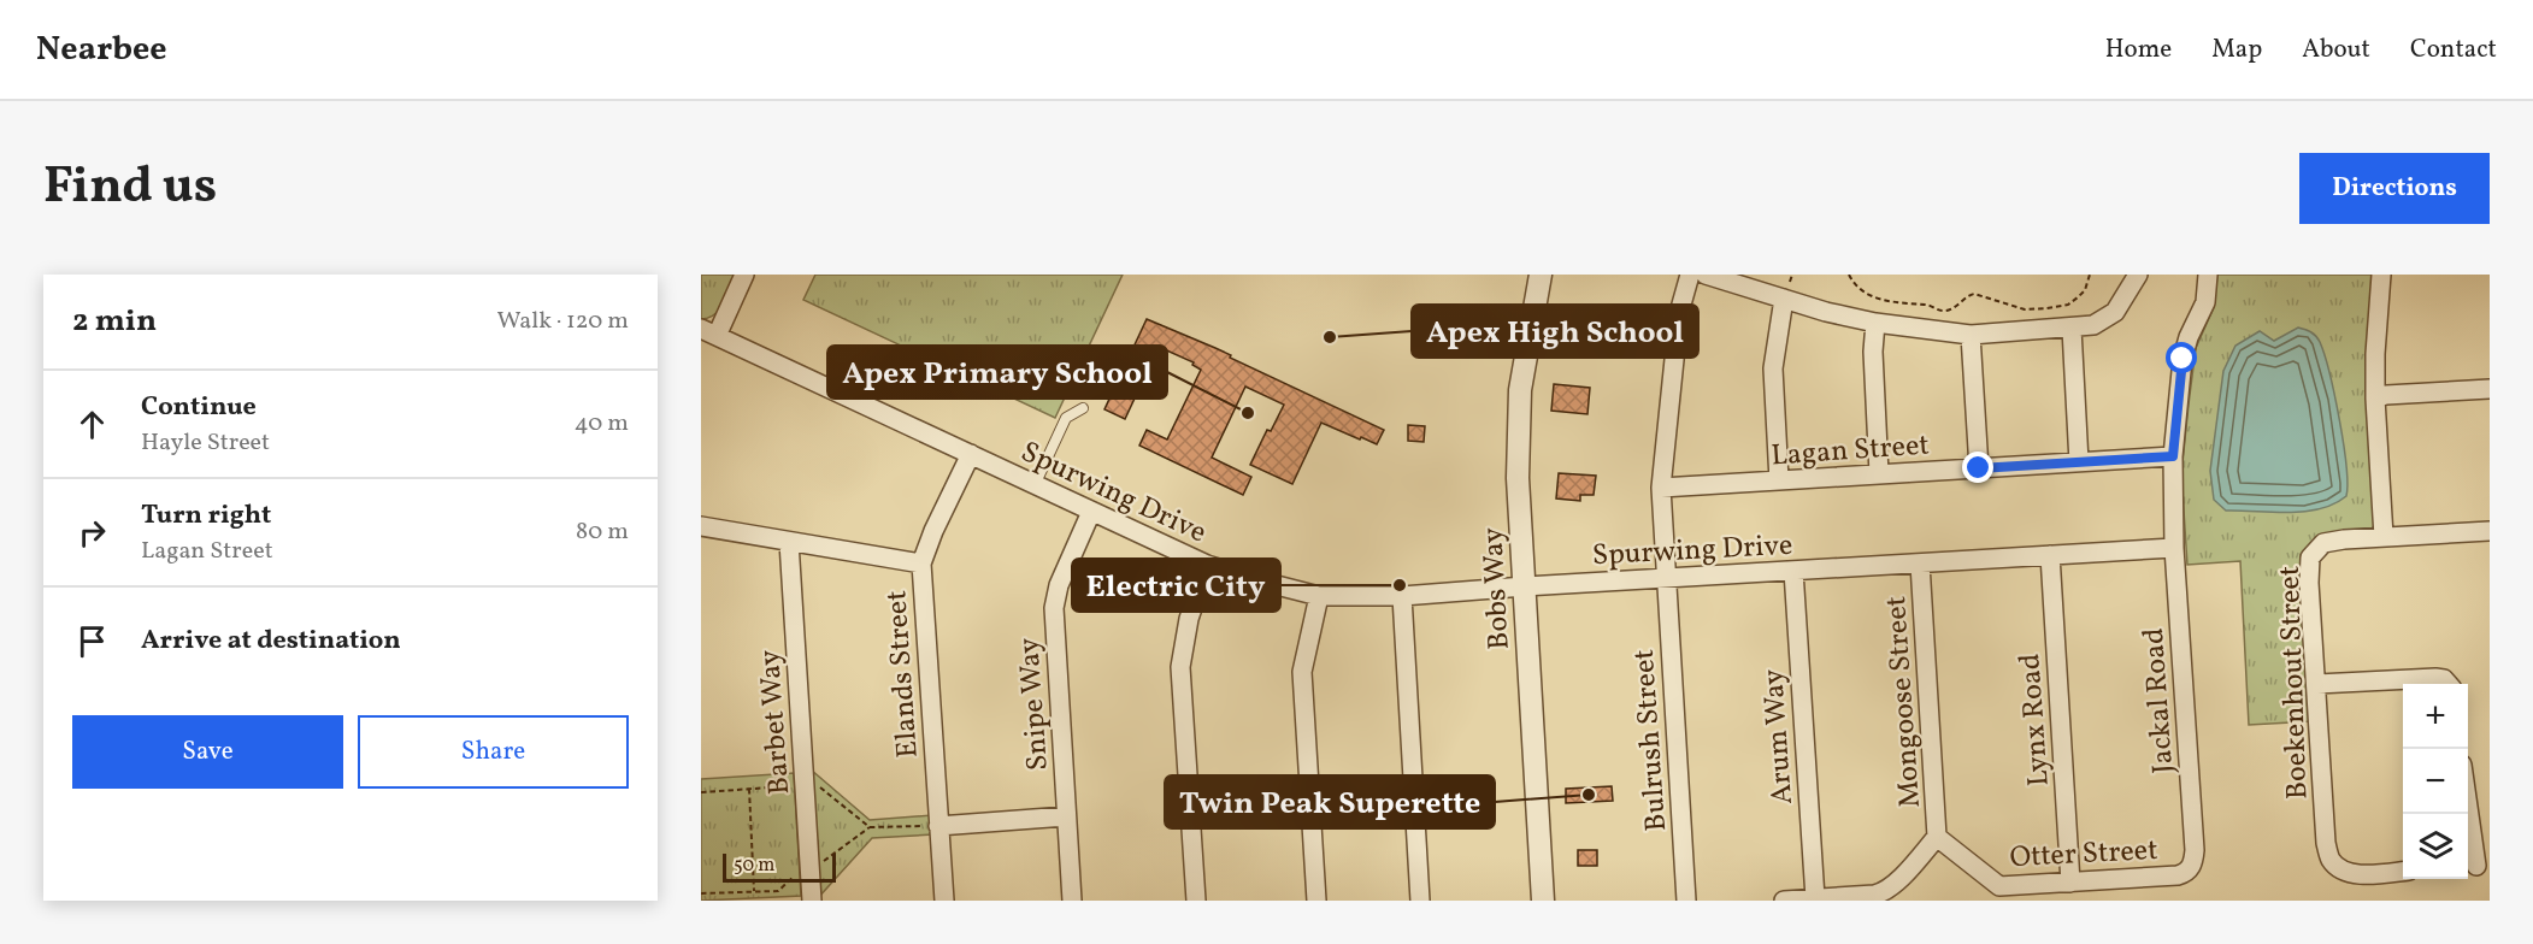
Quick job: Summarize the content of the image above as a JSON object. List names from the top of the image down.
{
  "streets": {
    "street": [
      "Lagan Street",
      "Spurwing Drive",
      "Bobs Way",
      "Elands Street",
      "Boekenhout Street",
      "Jackal Road",
      "Mongoose Street",
      "Snipe Way",
      "Lynx Road",
      "Barbet Way",
      "Arum Way",
      "Bulrush Street",
      "Otter Street"
    ]
  },
  "crossings": [
    ["Lagan Street", "Jackal Road"],
    ["Lagan Street", "Bulrush Street"],
    ["Spurwing Drive", "Bobs Way"],
    ["Spurwing Drive", "Elands Street"],
    ["Spurwing Drive", "Jackal Road"],
    ["Spurwing Drive", "Mongoose Street"],
    ["Spurwing Drive", "Snipe Way"],
    ["Spurwing Drive", "Lynx Road"],
    ["Spurwing Drive", "Arum Way"],
    ["Spurwing Drive", "Bulrush Street"],
    ["Jackal Road", "Otter Street"],
    ["Mongoose Street", "Otter Street"],
    ["Lynx Road", "Otter Street"]
  ],
  "places": [
    "Apex High School",
    "Apex Primary School",
    "Electric City",
    "Twin Peak Superette"
  ],
  "scale_bar": "50 m",
  "page": {
    "header": "Nearbee",
    "nav": [
      "Home",
      "Map",
      "About",
      "Contact"
    ],
    "title": "Find us",
    "buttons": [
      "Directions",
      ["Save", "Share"]
    ],
    "heading": ["2 min", "Walk · 120 m"],
    "list": [
      ["Continue", "Hayle Street", "40 m"],
      ["Turn right", "Lagan Street", "80 m"],
      "Arrive at destination"
    ],
    "map_buttons": ["+", "−"],
    "scale": "50 m"
  }
}
